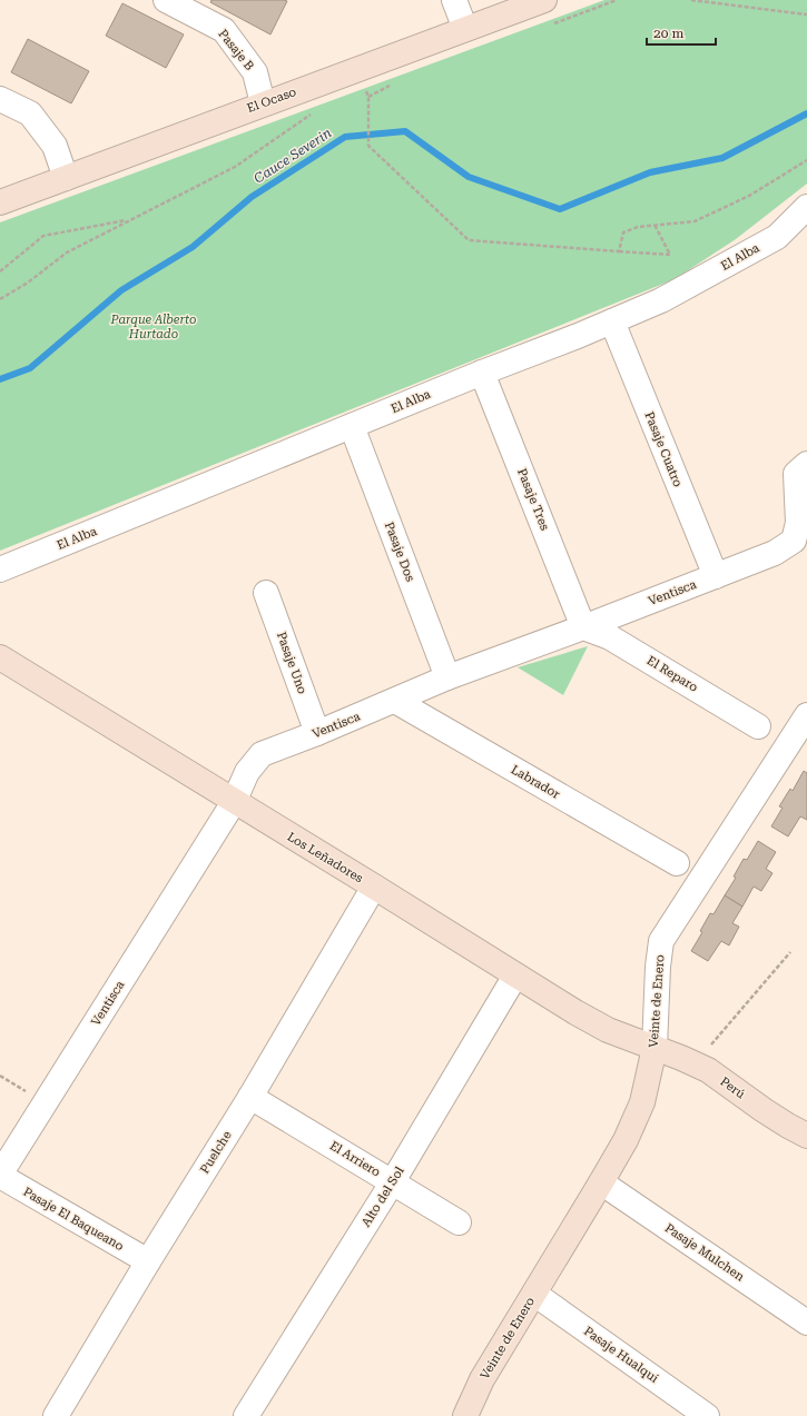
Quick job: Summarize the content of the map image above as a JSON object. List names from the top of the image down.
{
  "streets": {
    "street": [
      "Pasaje B",
      "El Ocaso",
      "El Alba",
      "Pasaje Cuatro",
      "Pasaje Tres",
      "Pasaje Dos",
      "Ventisca",
      "Pasaje Uno",
      "El Reparo",
      "Labrador",
      "Los Leñadores",
      "Veinte de Enero",
      "Perú",
      "Puelche",
      "El Arriero",
      "Alto del Sol",
      "Pasaje El Baqueano",
      "Pasaje Mulchen",
      "Pasaje Hualqui"
    ]
  },
  "crossings": [
    ["Pasaje B", "El Ocaso"],
    ["El Alba", "Pasaje Cuatro"],
    ["El Alba", "Pasaje Tres"],
    ["El Alba", "Pasaje Dos"],
    ["Pasaje Cuatro", "Ventisca"],
    ["Pasaje Tres", "Ventisca"],
    ["Pasaje Tres", "El Reparo"],
    ["Pasaje Dos", "Ventisca"],
    ["Ventisca", "Pasaje Uno"],
    ["Ventisca", "El Reparo"],
    ["Ventisca", "Labrador"],
    ["Ventisca", "Los Leñadores"],
    ["Ventisca", "Pasaje El Baqueano"],
    ["Los Leñadores", "Veinte de Enero"],
    ["Los Leñadores", "Perú"],
    ["Los Leñadores", "Puelche"],
    ["Los Leñadores", "Alto del Sol"],
    ["Veinte de Enero", "Perú"],
    ["Veinte de Enero", "Pasaje Mulchen"],
    ["Veinte de Enero", "Pasaje Hualqui"],
    ["Puelche", "El Arriero"],
    ["Puelche", "Pasaje El Baqueano"],
    ["El Arriero", "Alto del Sol"]
  ],
  "water": ["Cauce Severin"],
  "parks": ["Parque Alberto Hurtado"],
  "scale_bar": "20 m"
}
